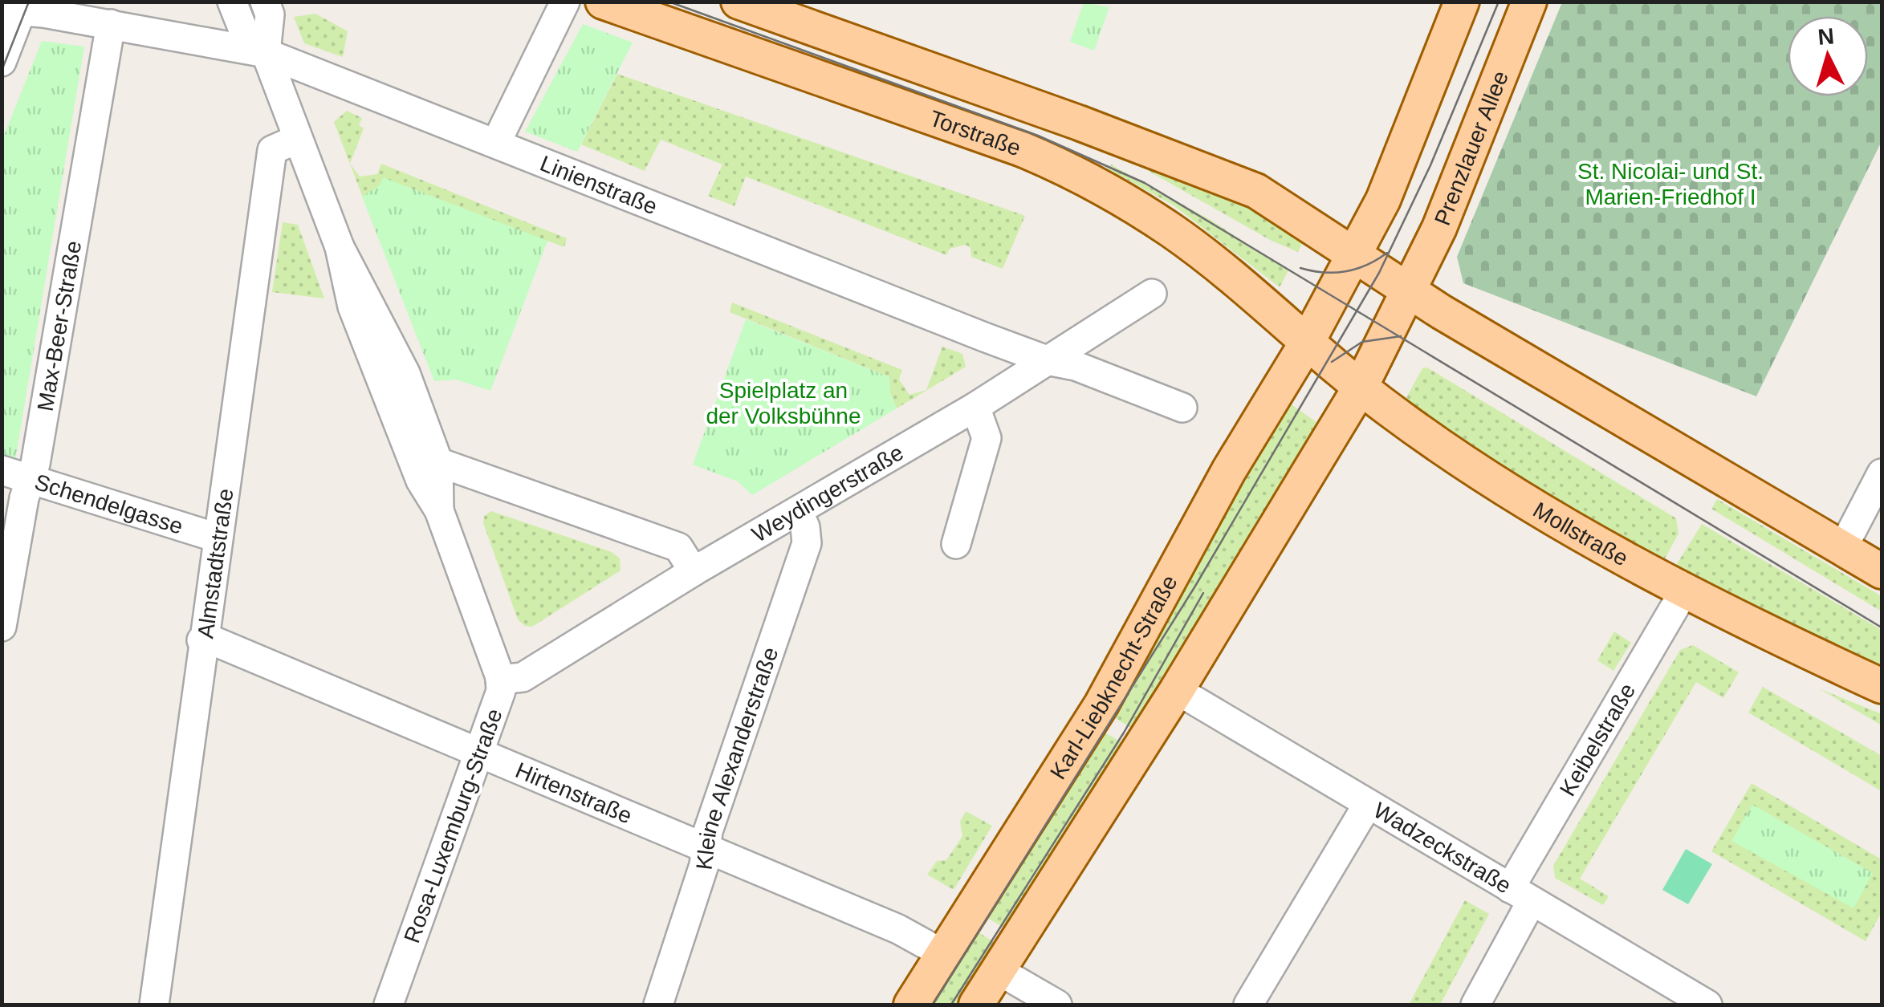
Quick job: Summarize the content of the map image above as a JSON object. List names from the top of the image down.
{
  "streets": {
    "main road": [
      "Torstraße",
      "Prenzlauer Allee",
      "Mollstraße",
      "Karl-Liebknecht-Straße"
    ],
    "street": [
      "Linienstraße",
      "Max-Beer-Straße",
      "Weydingerstraße",
      "Schendelgasse",
      "Almstadtstraße",
      "Keibelstraße",
      "Kleine Alexanderstraße",
      "Hirtenstraße",
      "Rosa-Luxemburg-Straße",
      "Wadzeckstraße"
    ]
  },
  "crossings": [
    ["Torstraße", "Mollstraße"],
    ["Torstraße", "Karl-Liebknecht-Straße"],
    ["Prenzlauer Allee", "Mollstraße"],
    ["Linienstraße", "Max-Beer-Straße"],
    ["Linienstraße", "Weydingerstraße"],
    ["Linienstraße", "Rosa-Luxemburg-Straße"],
    ["Max-Beer-Straße", "Schendelgasse"],
    ["Weydingerstraße", "Kleine Alexanderstraße"],
    ["Weydingerstraße", "Rosa-Luxemburg-Straße"],
    ["Schendelgasse", "Almstadtstraße"],
    ["Mollstraße", "Karl-Liebknecht-Straße"],
    ["Mollstraße", "Keibelstraße"],
    ["Almstadtstraße", "Hirtenstraße"],
    ["Almstadtstraße", "Rosa-Luxemburg-Straße"],
    ["Karl-Liebknecht-Straße", "Hirtenstraße"],
    ["Keibelstraße", "Wadzeckstraße"],
    ["Kleine Alexanderstraße", "Hirtenstraße"],
    ["Hirtenstraße", "Rosa-Luxemburg-Straße"]
  ],
  "parks": ["St. Nicolai- und St. Marien-Friedhof I", "Spielplatz an der Volksbühne"],
  "north": "top"
}
